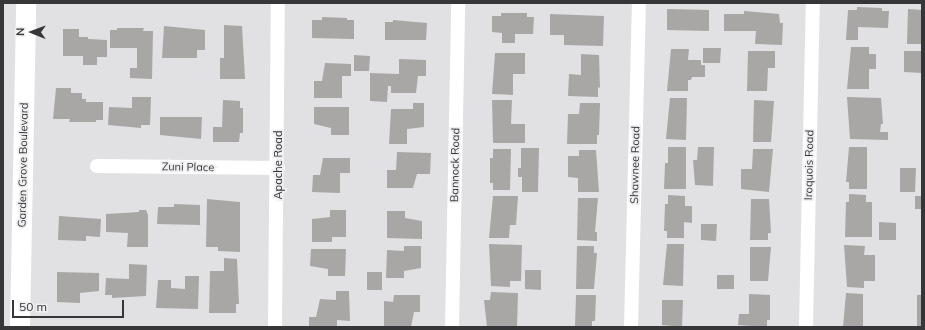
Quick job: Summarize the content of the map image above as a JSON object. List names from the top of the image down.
{
  "streets": {
    "main road": ["Garden Grove Boulevard"],
    "street": [
      "Apache Road",
      "Bannock Road",
      "Shawnee Road",
      "Iroquois Road",
      "Zuni Place"
    ]
  },
  "crossings": [
    ["Apache Road", "Zuni Place"]
  ],
  "scale_bar": "50 m",
  "north": "left"
}
